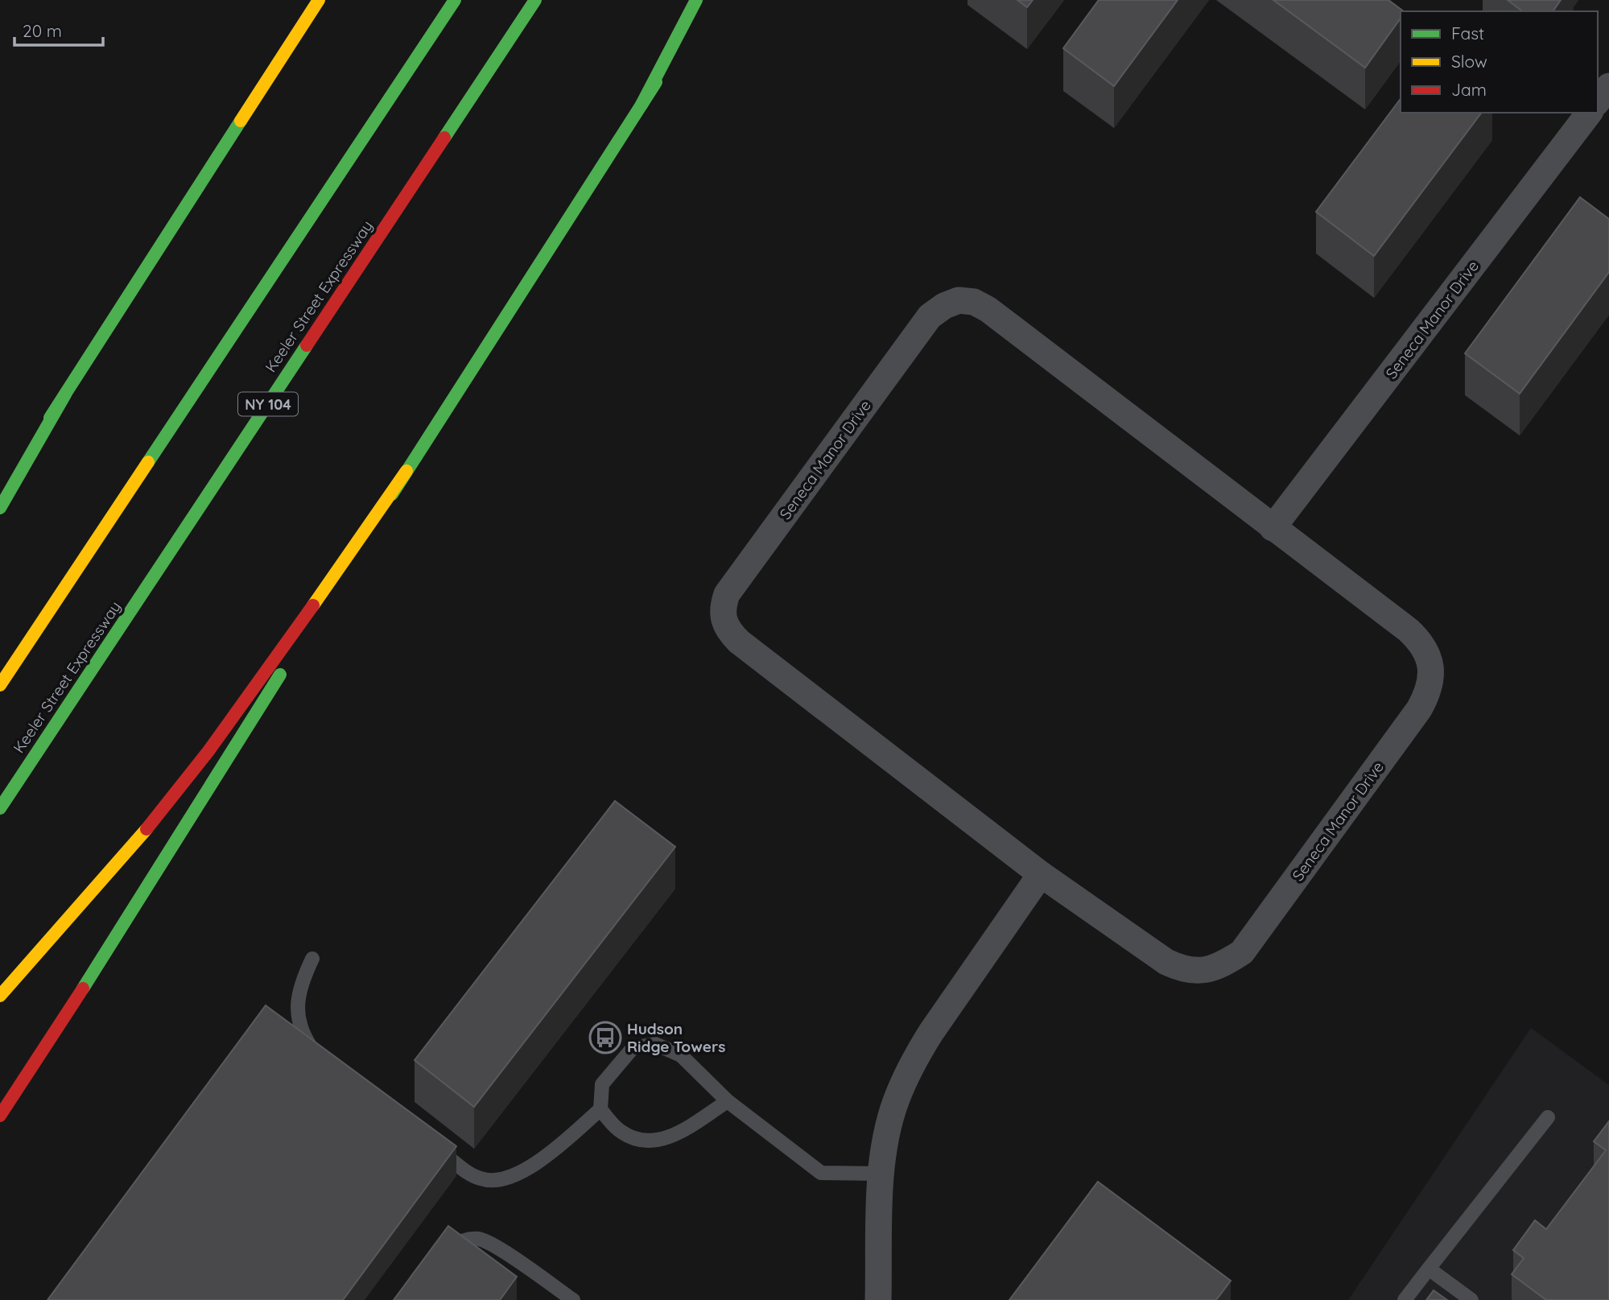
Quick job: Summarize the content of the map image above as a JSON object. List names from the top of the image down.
{
  "streets": {
    "main road": ["Keeler Street Expressway", "NY 104"],
    "street": ["Seneca Manor Drive"]
  },
  "places": {
    "bus stop": ["Hudson Ridge Towers"]
  },
  "legend": ["Fast", "Slow", "Jam"],
  "scale_bar": "20 m"
}
